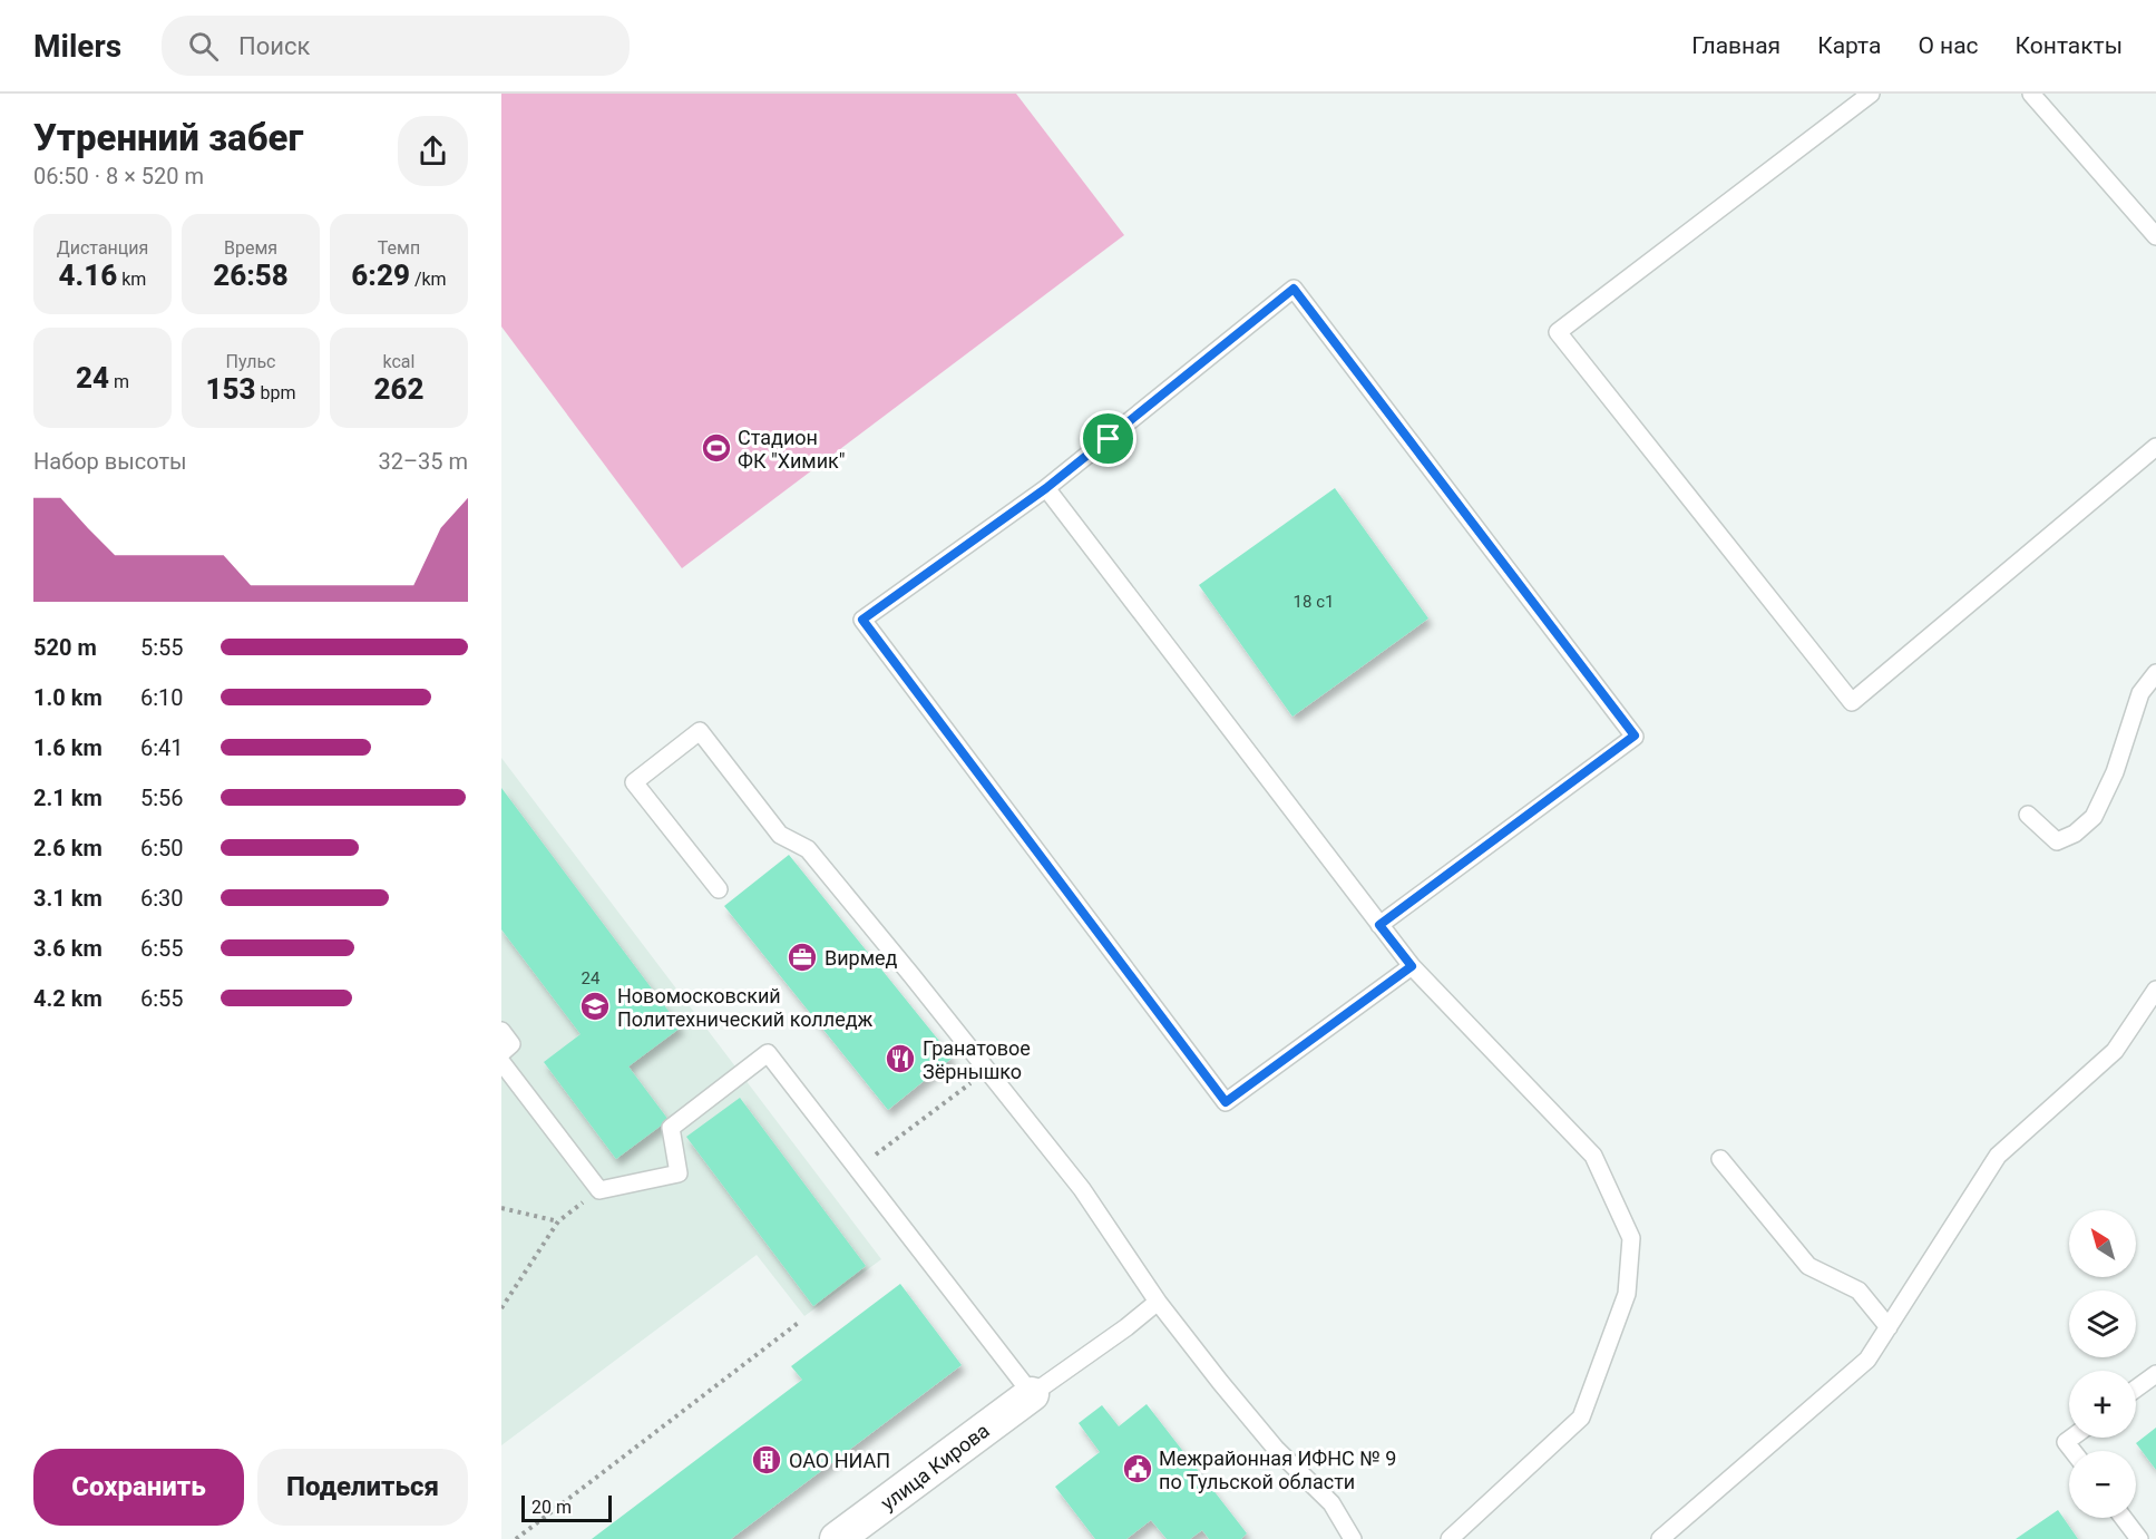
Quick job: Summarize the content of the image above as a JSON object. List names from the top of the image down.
{
  "streets": {
    "street": ["улица Кирова"]
  },
  "places": {
    "sports": ["Стадион ФК \"Химик\""],
    "office": ["Вирмед"],
    "school or university": ["Новомосковский Политехнический колледж"],
    "restaurant": ["Гранатовое Зёрнышко"],
    "building": ["ОАО НИАП"],
    "public building": ["Межрайонная ИФНС № 9 по Тульской области"]
  },
  "house_numbers": ["18 с1", "24"],
  "scale_bar": "20 m",
  "north": "top left",
  "page": {
    "header": "Milers",
    "search": "Поиск",
    "nav": [
      "Главная",
      "Карта",
      "О нас",
      "Контакты"
    ],
    "heading": ["Утренний забег", "06:50 · 8 × 520 m"],
    "stats": [
      ["Дистанция", "4.16 km"],
      ["Время", "26:58"],
      ["Темп", "6:29 /km"],
      ["24 m"],
      ["Пульс", "153 bpm"],
      ["kcal", "262"]
    ],
    "chart": ["Набор высоты", "32–35 m"],
    "list": [
      {
        "name": "520 m",
        "note": "5:55"
      },
      {
        "name": "1.0 km",
        "note": "6:10"
      },
      {
        "name": "1.6 km",
        "note": "6:41"
      },
      {
        "name": "2.1 km",
        "note": "5:56"
      },
      {
        "name": "2.6 km",
        "note": "6:50"
      },
      {
        "name": "3.1 km",
        "note": "6:30"
      },
      {
        "name": "3.6 km",
        "note": "6:55"
      },
      {
        "name": "4.2 km",
        "note": "6:55"
      }
    ],
    "map_buttons": ["+", "−"],
    "buttons": ["Сохранить", "Поделиться"],
    "scale": "20 m"
  }
}
